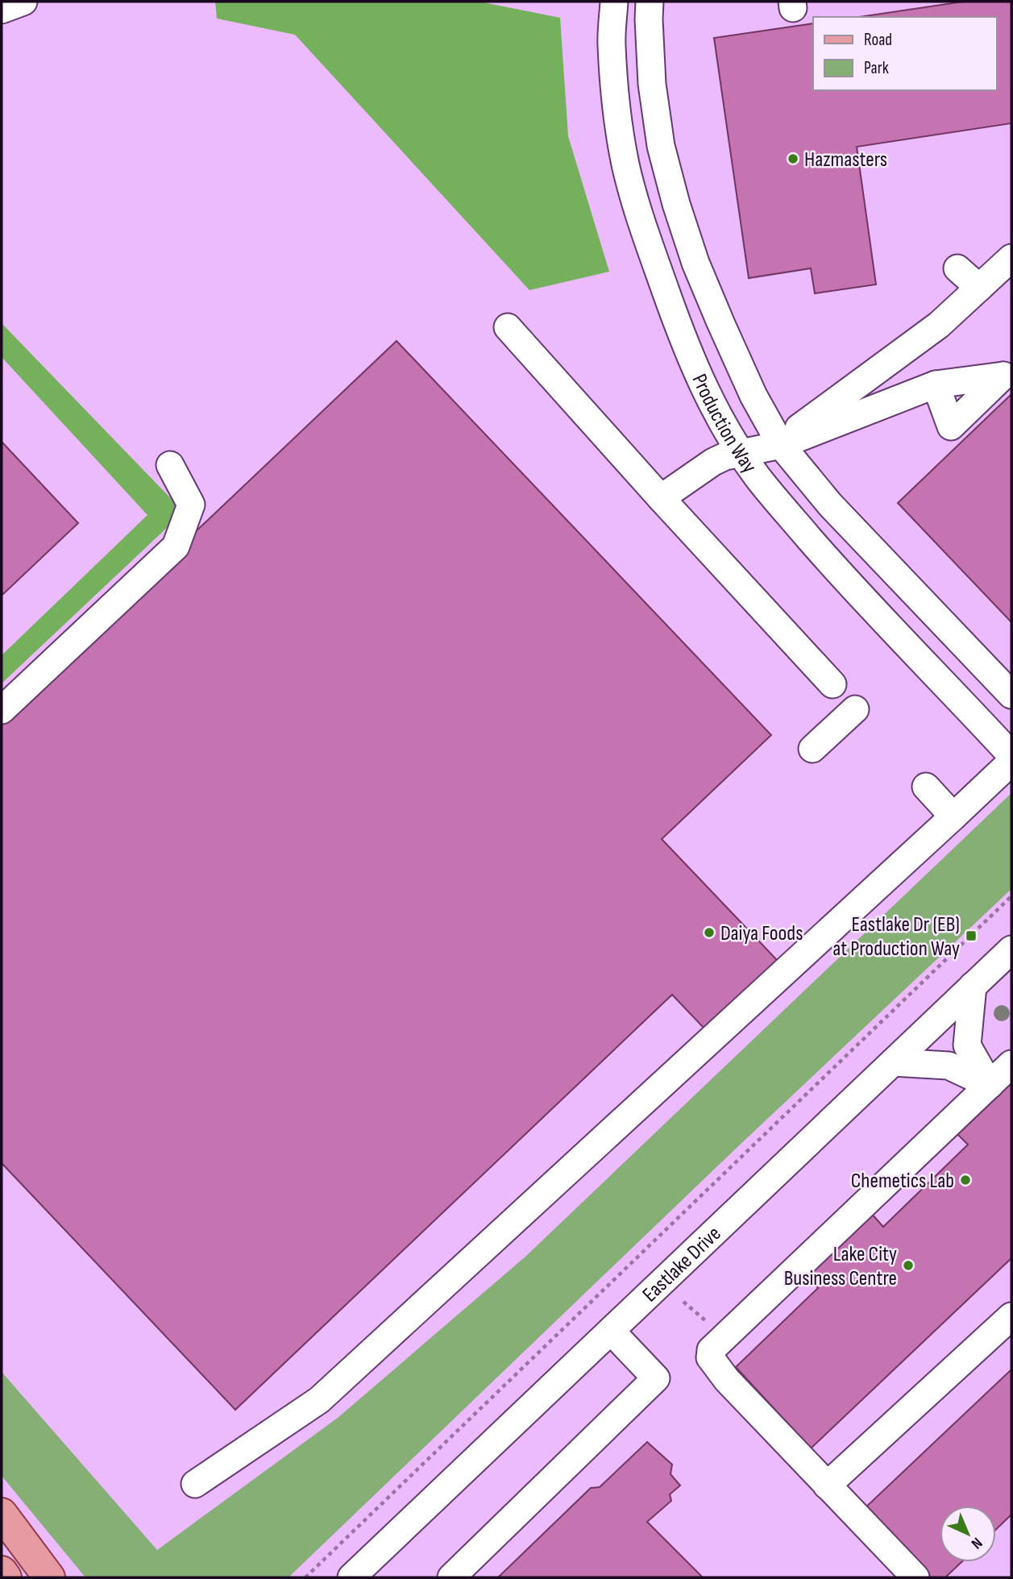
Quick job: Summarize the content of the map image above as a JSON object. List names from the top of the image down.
{
  "streets": {
    "street": ["Production Way", "Eastlake Drive"]
  },
  "places": {
    "other": [
      "Hazmasters",
      "Daiya Foods",
      "Chemetics Lab",
      "Lake City Business Centre"
    ],
    "transit": ["Eastlake Dr (EB) at Production Way"]
  },
  "legend": ["Road", "Park"],
  "north": "bottom right"
}
